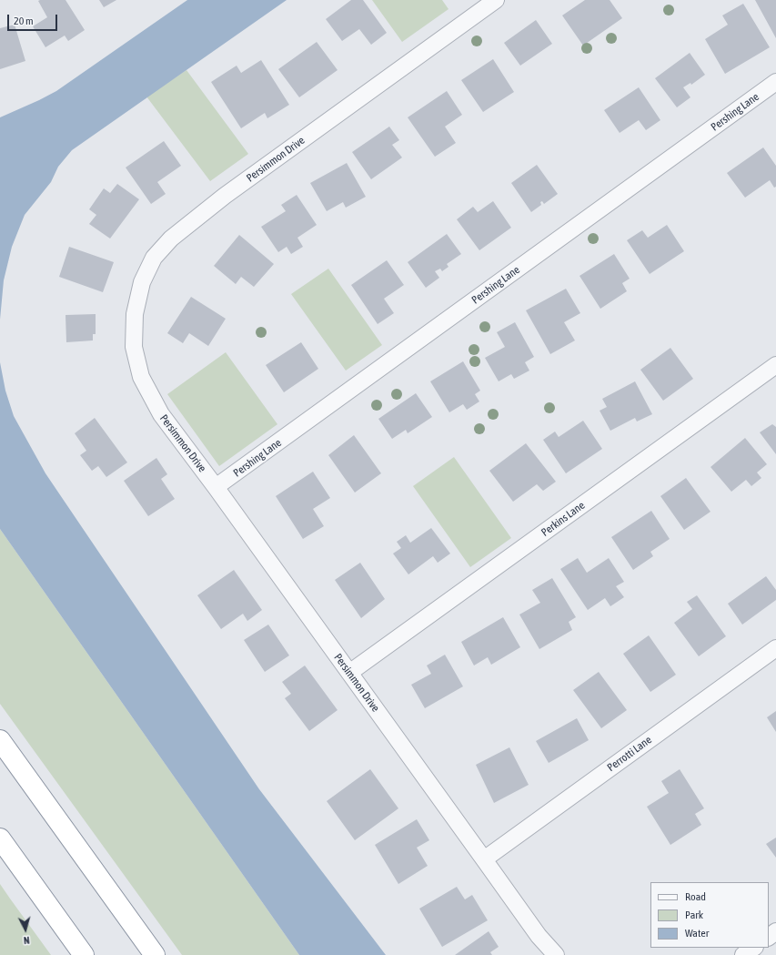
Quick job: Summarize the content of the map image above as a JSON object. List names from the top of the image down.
{
  "streets": {
    "street": [
      "Pershing Lane",
      "Persimmon Drive",
      "Perkins Lane",
      "Perrotti Lane"
    ]
  },
  "crossings": [
    ["Pershing Lane", "Persimmon Drive"],
    ["Persimmon Drive", "Perkins Lane"],
    ["Persimmon Drive", "Perrotti Lane"]
  ],
  "legend": ["Road", "Park", "Water"],
  "scale_bar": "20 m",
  "north": "bottom"
}
